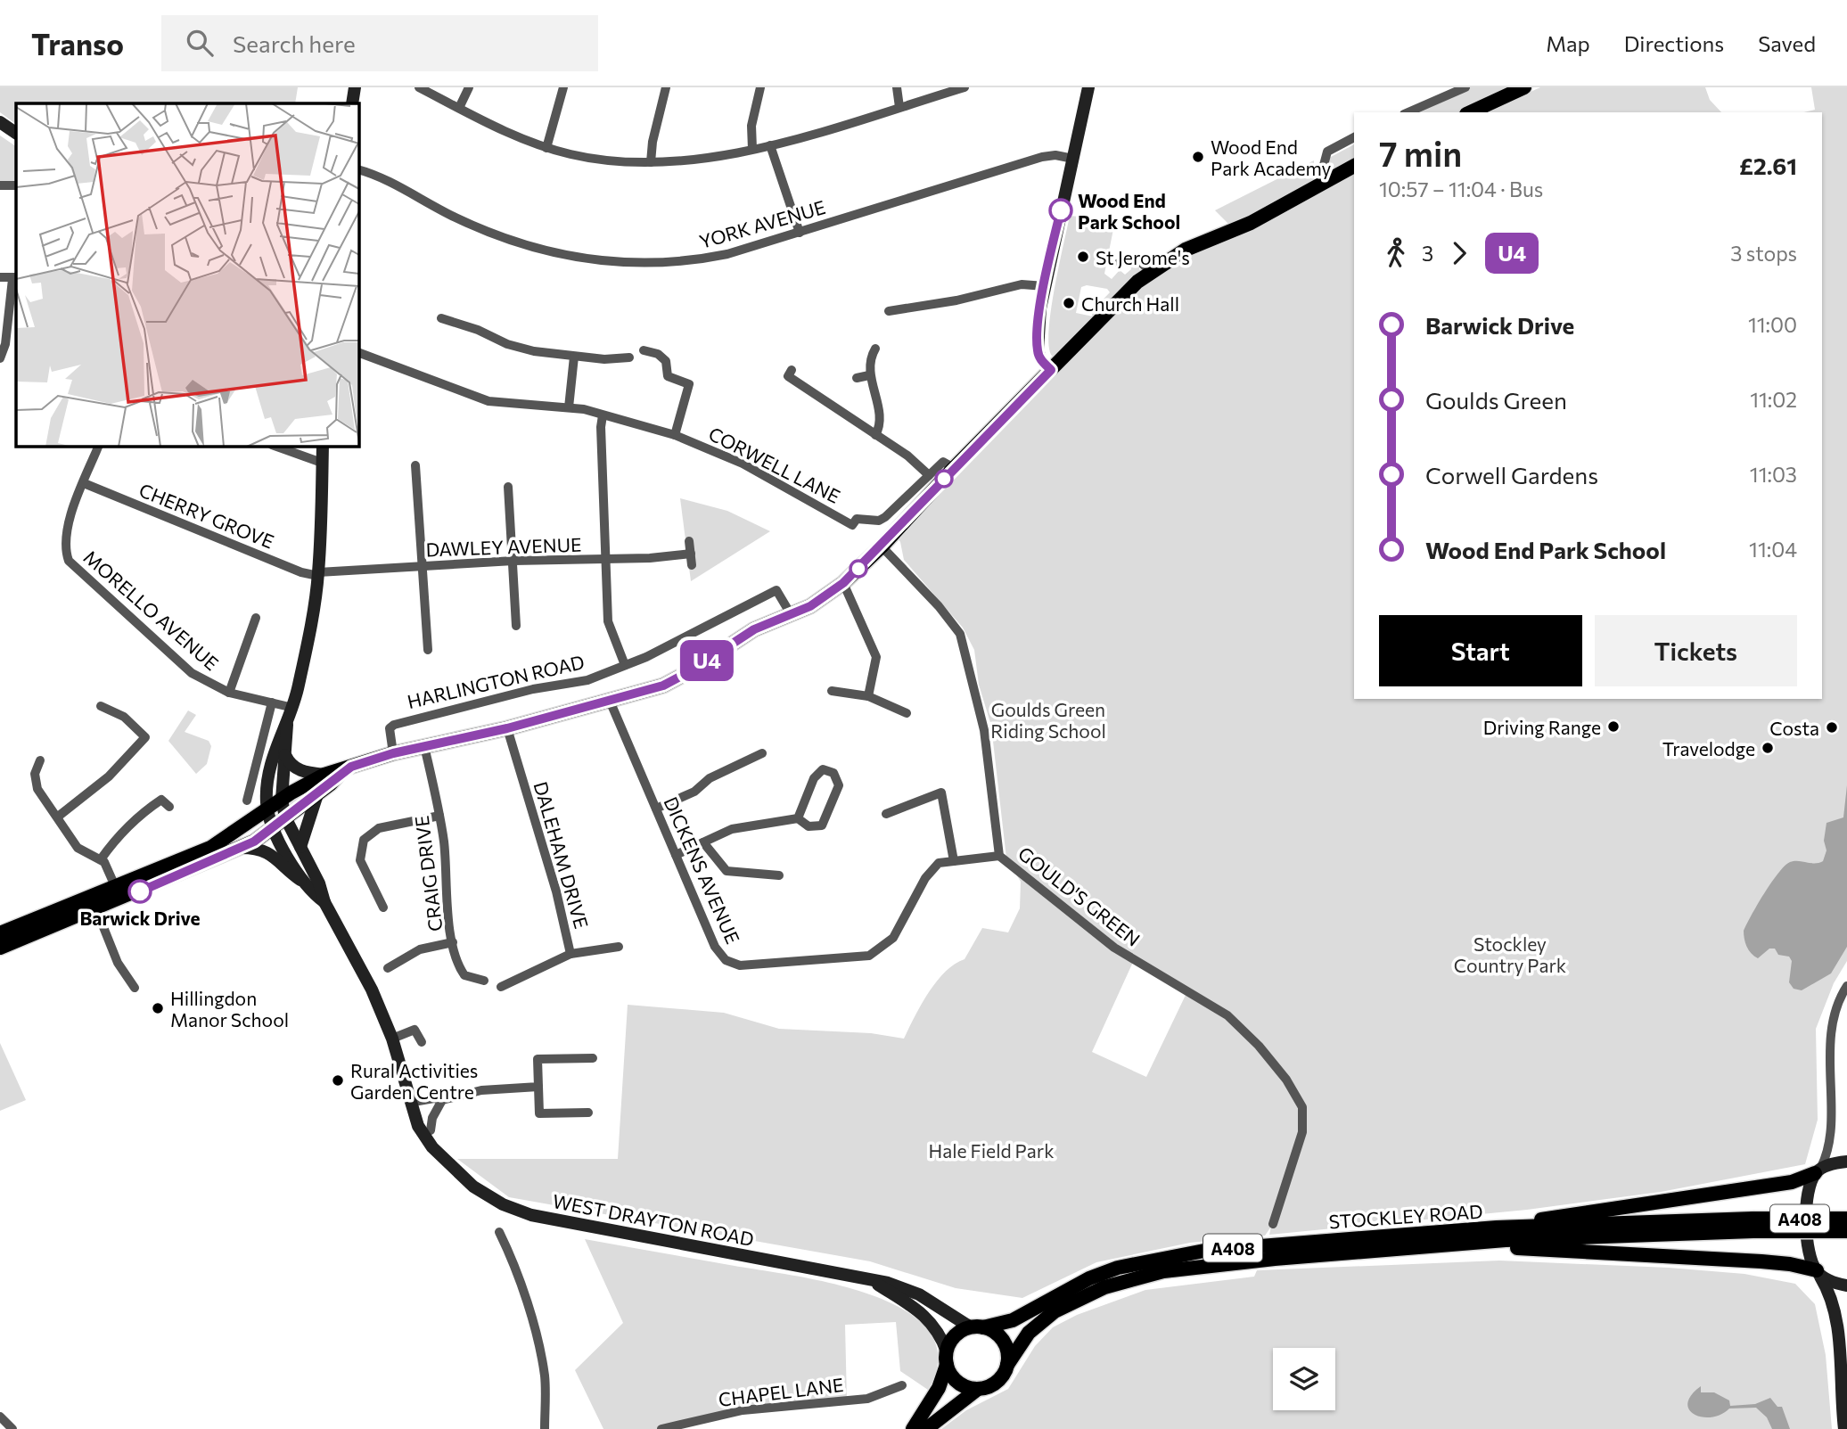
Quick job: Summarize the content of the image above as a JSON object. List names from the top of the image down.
{
  "streets": {
    "main road": ["STOCKLEY ROAD", "A408", "WEST DRAYTON ROAD"],
    "street": [
      "YORK AVENUE",
      "CORWELL LANE",
      "CHERRY GROVE",
      "DAWLEY AVENUE",
      "MORELLO AVENUE",
      "HARLINGTON ROAD",
      "DALEHAM DRIVE",
      "DICKENS AVENUE",
      "CRAIG DRIVE",
      "GOULD'S GREEN",
      "CHAPEL LANE"
    ]
  },
  "crossings": [
    ["CHERRY GROVE", "DAWLEY AVENUE"],
    ["CHERRY GROVE", "MORELLO AVENUE"],
    ["CHERRY GROVE", "WEST DRAYTON ROAD"],
    ["DAWLEY AVENUE", "WEST DRAYTON ROAD"],
    ["MORELLO AVENUE", "WEST DRAYTON ROAD"],
    ["DICKENS AVENUE", "GOULD'S GREEN"],
    ["STOCKLEY ROAD", "WEST DRAYTON ROAD"]
  ],
  "parks": ["Goulds Green Riding School", "Stockley Country Park", "Hale Field Park"],
  "places": [
    "Wood End Park Academy",
    "Wood End Park School",
    "St Jerome's",
    "Church Hall",
    "Driving Range",
    "Costa",
    "Travelodge",
    "Barwick Drive",
    "Hillingdon Manor School",
    "Rural Activities Garden Centre"
  ],
  "lines": ["bus line U4"],
  "page": {
    "header": "Transo",
    "search": "Search here",
    "nav": ["Map", "Directions", "Saved"],
    "on_map": "U4",
    "heading": ["7 min", "10:57 – 11:04 · Bus", "£2.61"],
    "legs": ["3", "U4", "3 stops"],
    "list": [
      {
        "name": "Barwick Drive",
        "value": "11:00"
      },
      {
        "name": "Goulds Green",
        "value": "11:02"
      },
      {
        "name": "Corwell Gardens",
        "value": "11:03"
      },
      {
        "name": "Wood End Park School",
        "value": "11:04"
      }
    ],
    "buttons": ["Start", "Tickets"]
  }
}
